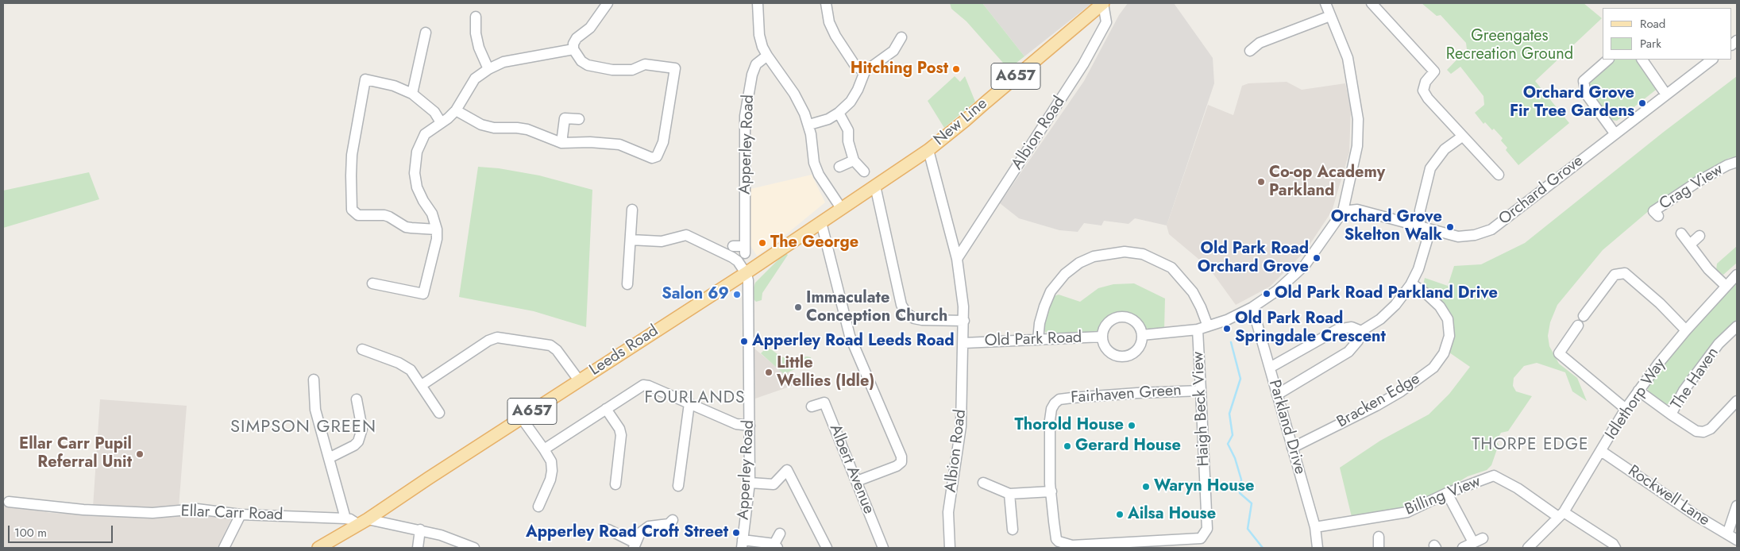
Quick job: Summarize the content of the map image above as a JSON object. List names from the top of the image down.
{
  "streets": {
    "main road": ["A657", "New Line", "Leeds Road"],
    "street": [
      "Albion Road",
      "Apperley Road",
      "Crag View",
      "Orchard Grove",
      "Old Park Road",
      "The Haven",
      "Fairhaven Green",
      "Idlethorp Way",
      "Bracken Edge",
      "Haigh Beck View",
      "Parkland Drive",
      "Albert Avenue",
      "Billing View",
      "Rockwell Lane",
      "Ellar Carr Road"
    ]
  },
  "crossings": [
    ["New Line", "Albion Road"],
    ["New Line", "Leeds Road"],
    ["Albion Road", "Old Park Road"],
    ["Albion Road", "Leeds Road"],
    ["Apperley Road", "Leeds Road"],
    ["Leeds Road", "Ellar Carr Road"],
    ["Fairhaven Green", "Haigh Beck View"],
    ["Idlethorp Way", "Billing View"],
    ["Idlethorp Way", "Rockwell Lane"],
    ["Bracken Edge", "Parkland Drive"],
    ["Parkland Drive", "Billing View"]
  ],
  "districts": ["FOURLANDS", "SIMPSON GREEN", "THORPE EDGE"],
  "parks": ["Greengates Recreation Ground"],
  "places": [
    "Hitching Post",
    "Orchard Grove Fir Tree Gardens",
    "Co-op Academy Parkland",
    "Orchard Grove Skelton Walk",
    "The George",
    "Old Park Road Orchard Grove",
    "Old Park Road Parkland Drive",
    "Salon 69",
    "Immaculate Conception Church",
    "Old Park Road Springdale Crescent",
    "Apperley Road Leeds Road",
    "Little Wellies (Idle)",
    "Thorold House",
    "Gerard House",
    "Ellar Carr Pupil Referral Unit",
    "Waryn House",
    "Ailsa House",
    "Apperley Road Croft Street"
  ],
  "legend": ["Road", "Park"],
  "scale_bar": "100 m"
}
